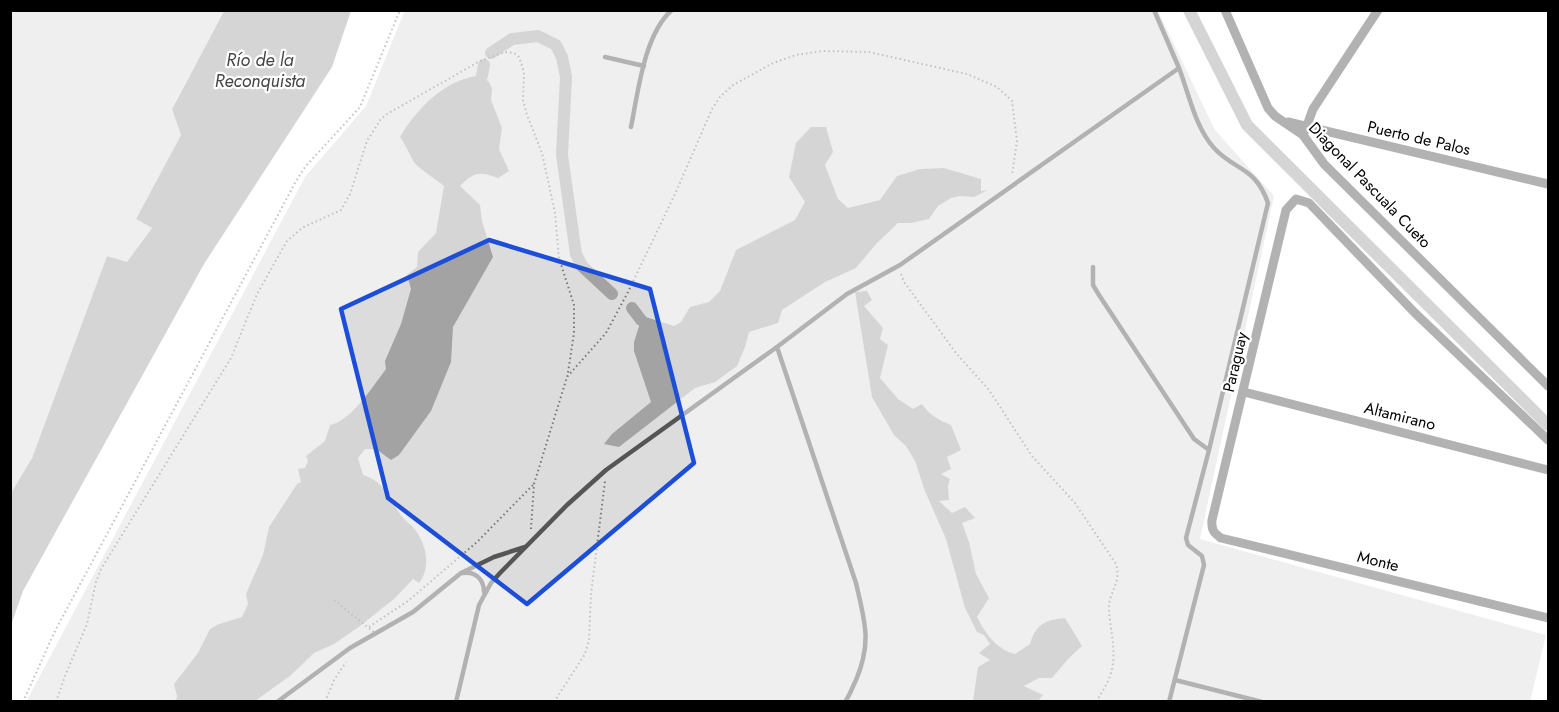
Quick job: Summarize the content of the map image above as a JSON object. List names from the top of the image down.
{
  "streets": {
    "street": [
      "Puerto de Palos",
      "Diagonal Pascuala Cueto",
      "Paraguay",
      "Altamirano",
      "Monte"
    ]
  },
  "crossings": [
    ["Puerto de Palos", "Diagonal Pascuala Cueto"],
    ["Paraguay", "Altamirano"],
    ["Paraguay", "Monte"]
  ],
  "water": ["Río de la Reconquista"]
}
